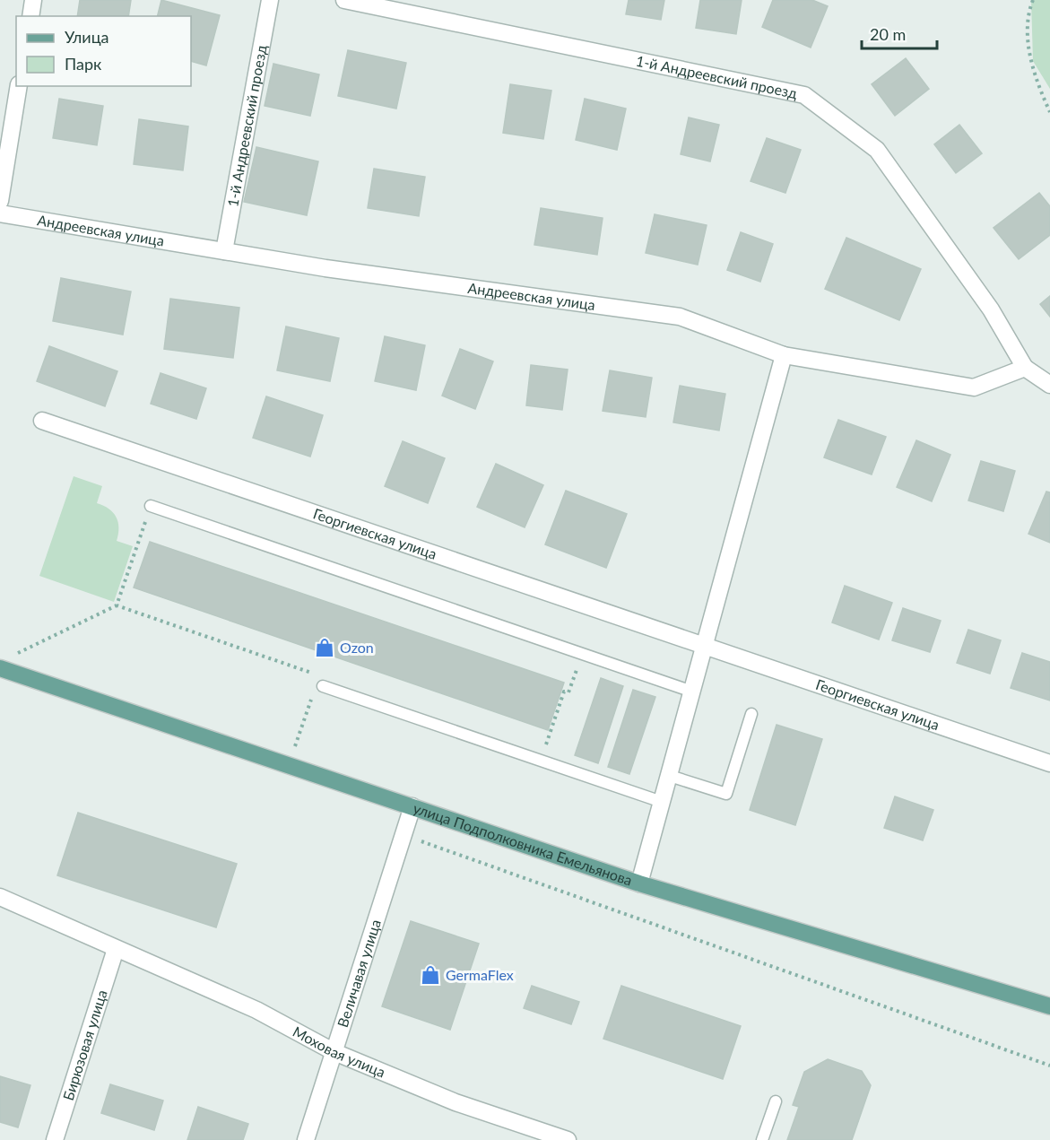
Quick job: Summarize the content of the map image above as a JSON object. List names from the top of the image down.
{
  "streets": {
    "main road": ["улица Подполковника Емельянова"],
    "street": [
      "1-й Андреевский проезд",
      "Андреевская улица",
      "Георгиевская улица",
      "Величавая улица",
      "Бирюзовая улица",
      "Моховая улица"
    ]
  },
  "crossings": [
    ["1-й Андреевский проезд", "Андреевская улица"],
    ["улица Подполковника Емельянова", "Величавая улица"],
    ["Величавая улица", "Моховая улица"],
    ["Бирюзовая улица", "Моховая улица"]
  ],
  "places": {
    "shop": ["Ozon", "GermaFlex"]
  },
  "legend": ["Улица", "Парк"],
  "scale_bar": "20 m"
}
